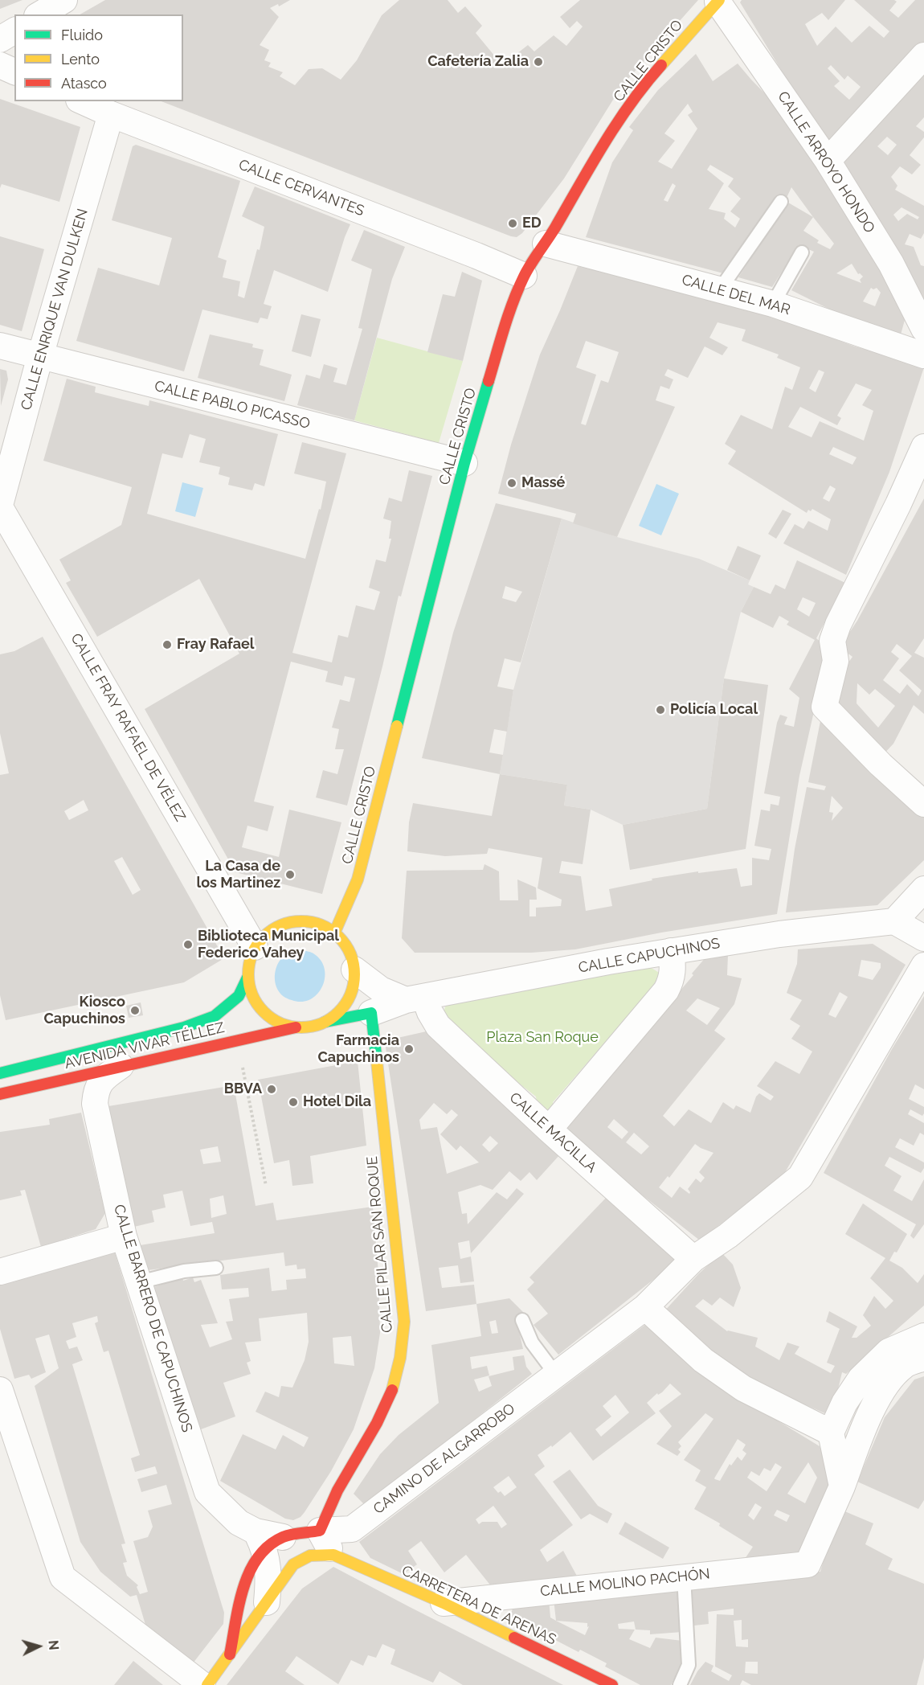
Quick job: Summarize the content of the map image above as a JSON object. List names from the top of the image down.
{
  "streets": {
    "street": [
      "CALLE CRISTO",
      "CALLE ARROYO HONDO",
      "CALLE CERVANTES",
      "CALLE DEL MAR",
      "CALLE ENRIQUE VAN DULKEN",
      "CALLE PABLO PICASSO",
      "CALLE FRAY RAFAEL DE VÉLEZ",
      "CALLE CAPUCHINOS",
      "AVENIDA VIVAR TÉLLEZ",
      "CALLE MACILLA",
      "CALLE PILAR SAN ROQUE",
      "CALLE BARRERO DE CAPUCHINOS",
      "CAMINO DE ALGARROBO",
      "CALLE MOLINO PACHÓN",
      "CARRETERA DE ARENAS"
    ]
  },
  "crossings": [
    ["CALLE CRISTO", "CALLE ARROYO HONDO"],
    ["CALLE CRISTO", "CALLE CERVANTES"],
    ["CALLE CRISTO", "CALLE DEL MAR"],
    ["CALLE CRISTO", "CALLE PABLO PICASSO"],
    ["CALLE CRISTO", "CALLE FRAY RAFAEL DE VÉLEZ"],
    ["CALLE CRISTO", "AVENIDA VIVAR TÉLLEZ"],
    ["CALLE CERVANTES", "CALLE ENRIQUE VAN DULKEN"],
    ["CALLE ENRIQUE VAN DULKEN", "CALLE PABLO PICASSO"],
    ["CALLE ENRIQUE VAN DULKEN", "CALLE FRAY RAFAEL DE VÉLEZ"],
    ["CALLE FRAY RAFAEL DE VÉLEZ", "AVENIDA VIVAR TÉLLEZ"],
    ["CALLE CAPUCHINOS", "CALLE MACILLA"],
    ["CALLE CAPUCHINOS", "CALLE PILAR SAN ROQUE"],
    ["AVENIDA VIVAR TÉLLEZ", "CALLE BARRERO DE CAPUCHINOS"],
    ["CALLE MACILLA", "CAMINO DE ALGARROBO"],
    ["CALLE MOLINO PACHÓN", "CARRETERA DE ARENAS"]
  ],
  "parks": ["Plaza San Roque"],
  "places": [
    "Cafetería Zalia",
    "ED",
    "Massé",
    "Fray Rafael",
    "Policía Local",
    "La Casa de los Martinez",
    "Biblioteca Municipal Federico Vahey",
    "Kiosco Capuchinos",
    "Farmacia Capuchinos",
    "BBVA",
    "Hotel Dila"
  ],
  "legend": ["Fluido", "Lento", "Atasco"],
  "north": "right"
}
